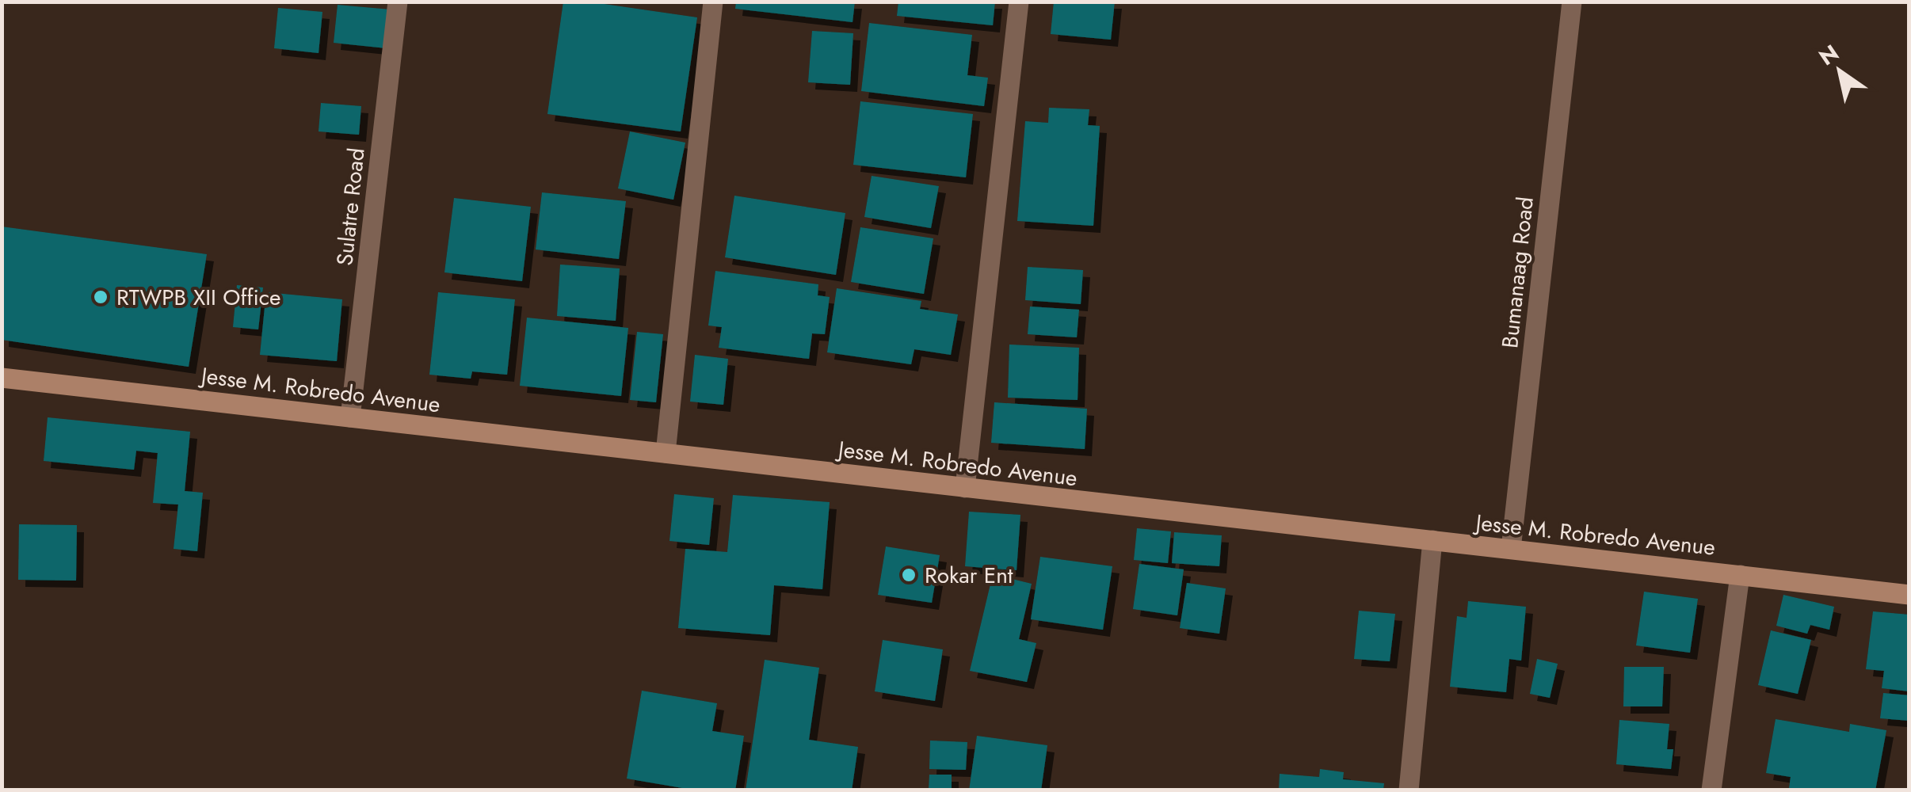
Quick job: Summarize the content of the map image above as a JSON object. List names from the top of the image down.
{
  "streets": {
    "main road": ["Jesse M. Robredo Avenue"],
    "street": ["Sulatre Road", "Bumanaag Road"]
  },
  "crossings": [
    ["Sulatre Road", "Jesse M. Robredo Avenue"],
    ["Bumanaag Road", "Jesse M. Robredo Avenue"]
  ],
  "places": ["RTWPB XII Office", "Rokar Ent"],
  "north": "top left"
}
